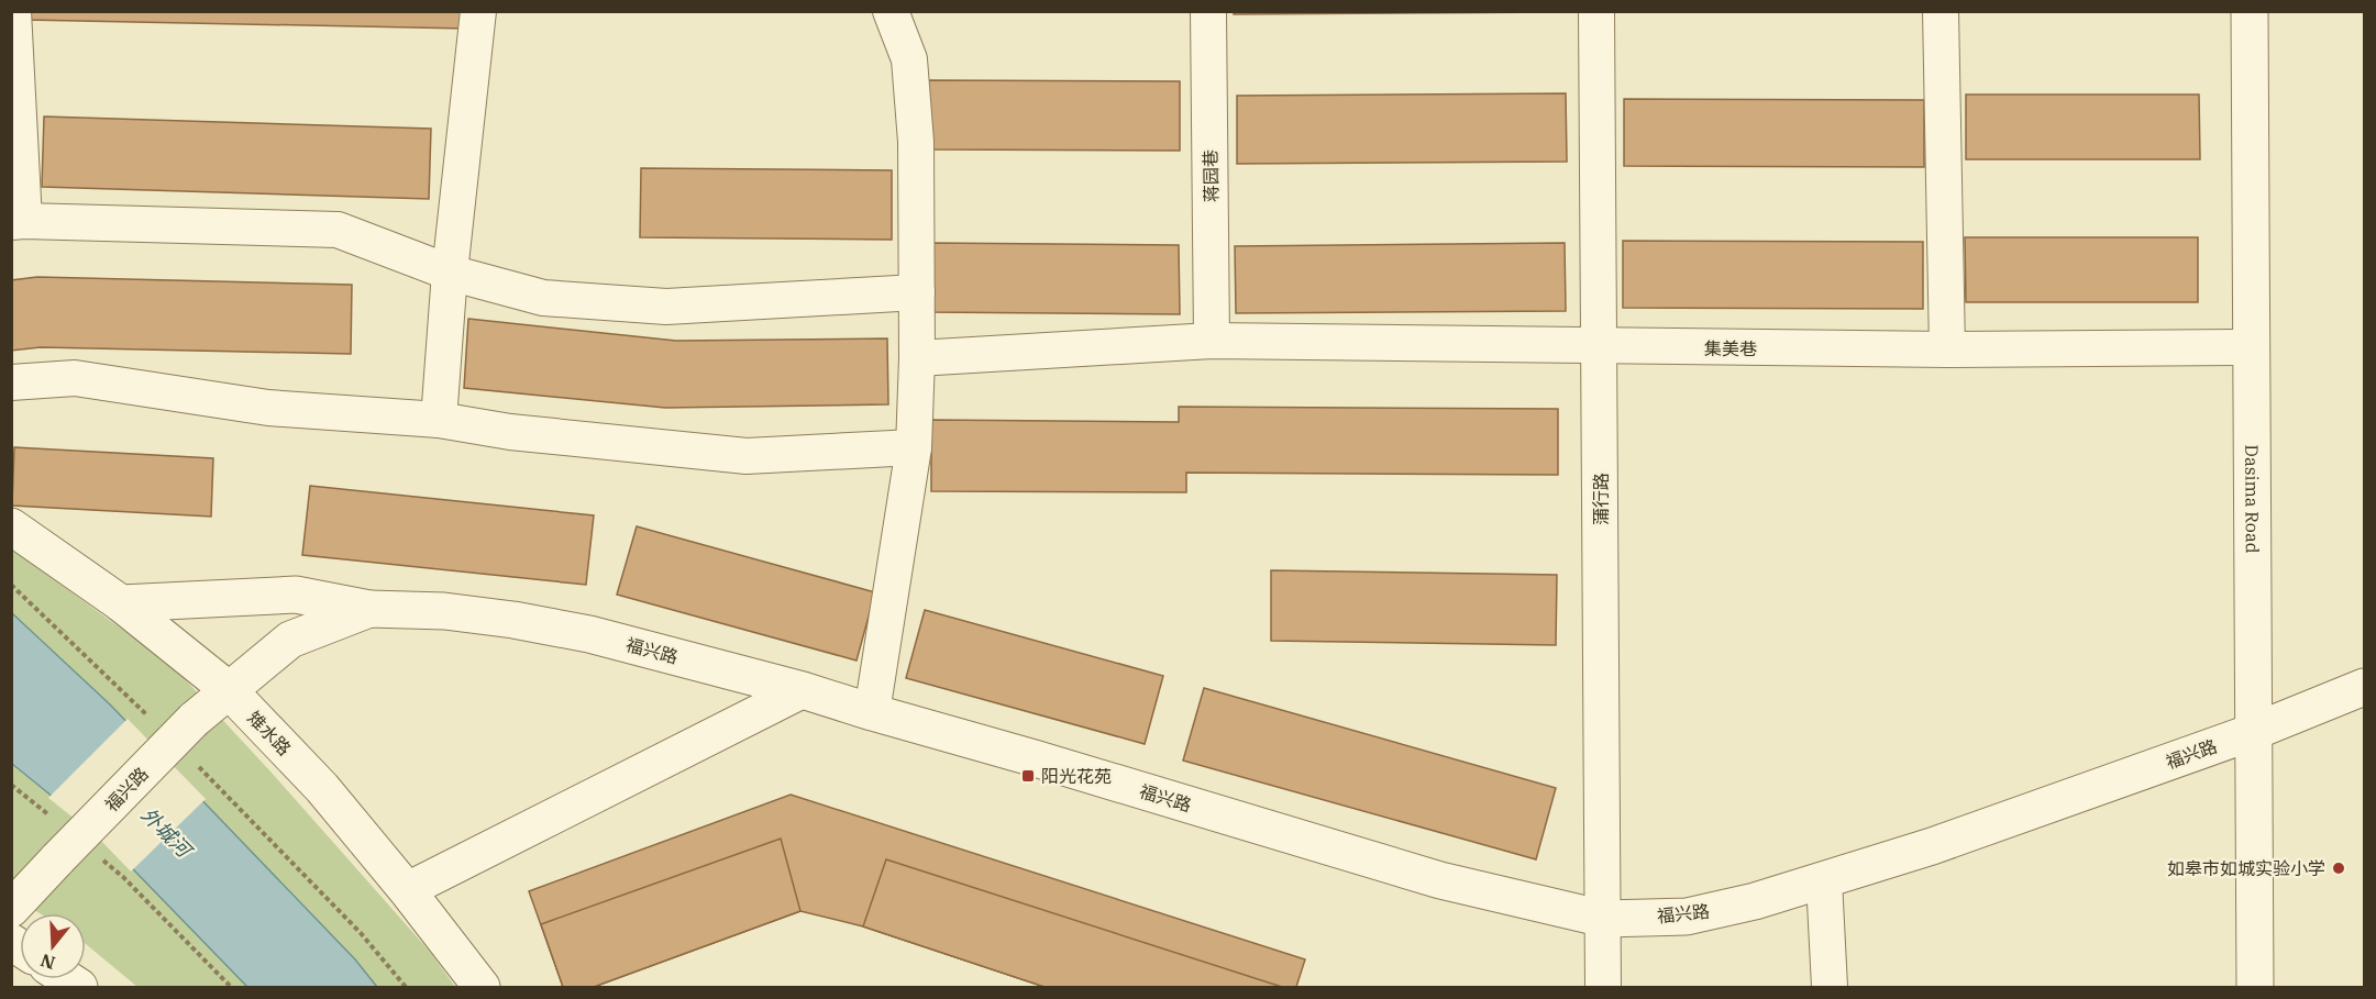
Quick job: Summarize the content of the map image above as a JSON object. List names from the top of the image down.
{
  "streets": {
    "street": [
      "蒋园巷",
      "集美巷",
      "蒲行路",
      "Dasima Road",
      "福兴路",
      "雉水路"
    ]
  },
  "crossings": [
    ["蒋园巷", "集美巷"],
    ["集美巷", "蒲行路"],
    ["集美巷", "Dasima Road"],
    ["蒲行路", "福兴路"],
    ["Dasima Road", "福兴路"],
    ["福兴路", "雉水路"]
  ],
  "water": ["外城河"],
  "places": {
    "transit": ["阳光花苑"],
    "other": ["如皋市如城实验小学"]
  },
  "north": "bottom"
}
